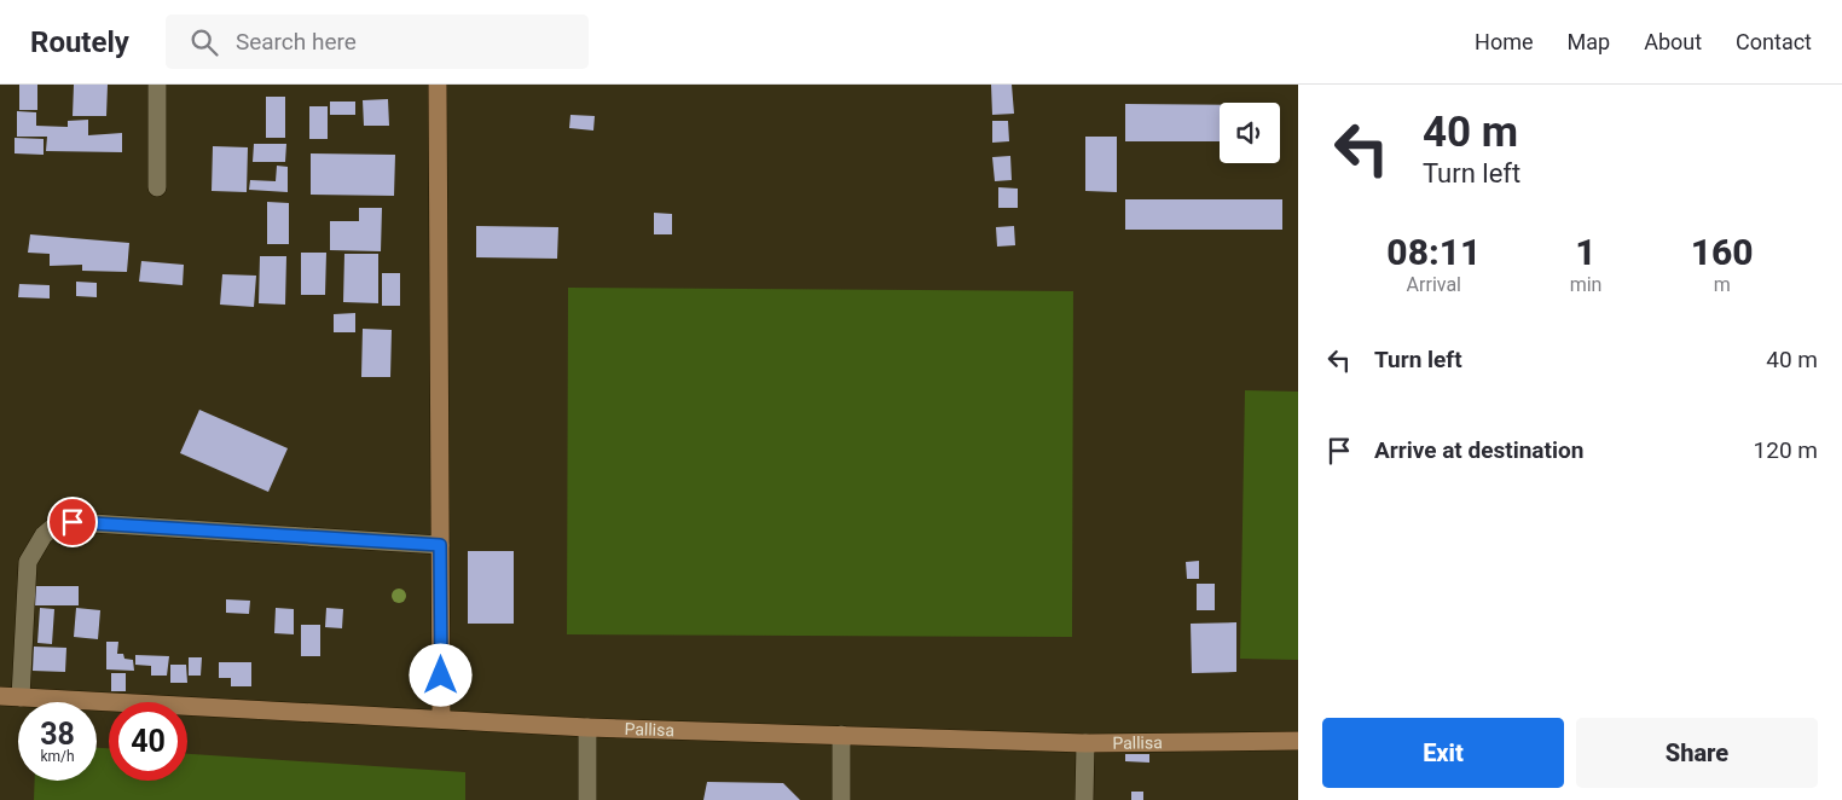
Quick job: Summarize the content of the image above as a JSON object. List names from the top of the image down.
{
  "streets": {
    "main road": ["Pallisa"]
  },
  "page": {
    "header": "Routely",
    "search": "Search here",
    "nav": [
      "Home",
      "Map",
      "About",
      "Contact"
    ],
    "turn": ["40 m", "Turn left"],
    "eta": [
      "08:11",
      "Arrival",
      "1",
      "min",
      "160",
      "m"
    ],
    "list": [
      {
        "name": "Turn left",
        "value": "40 m"
      },
      {
        "name": "Arrive at destination",
        "value": "120 m"
      }
    ],
    "speed": "38 km/h",
    "limit": "40",
    "buttons": ["Exit", "Share"]
  }
}
